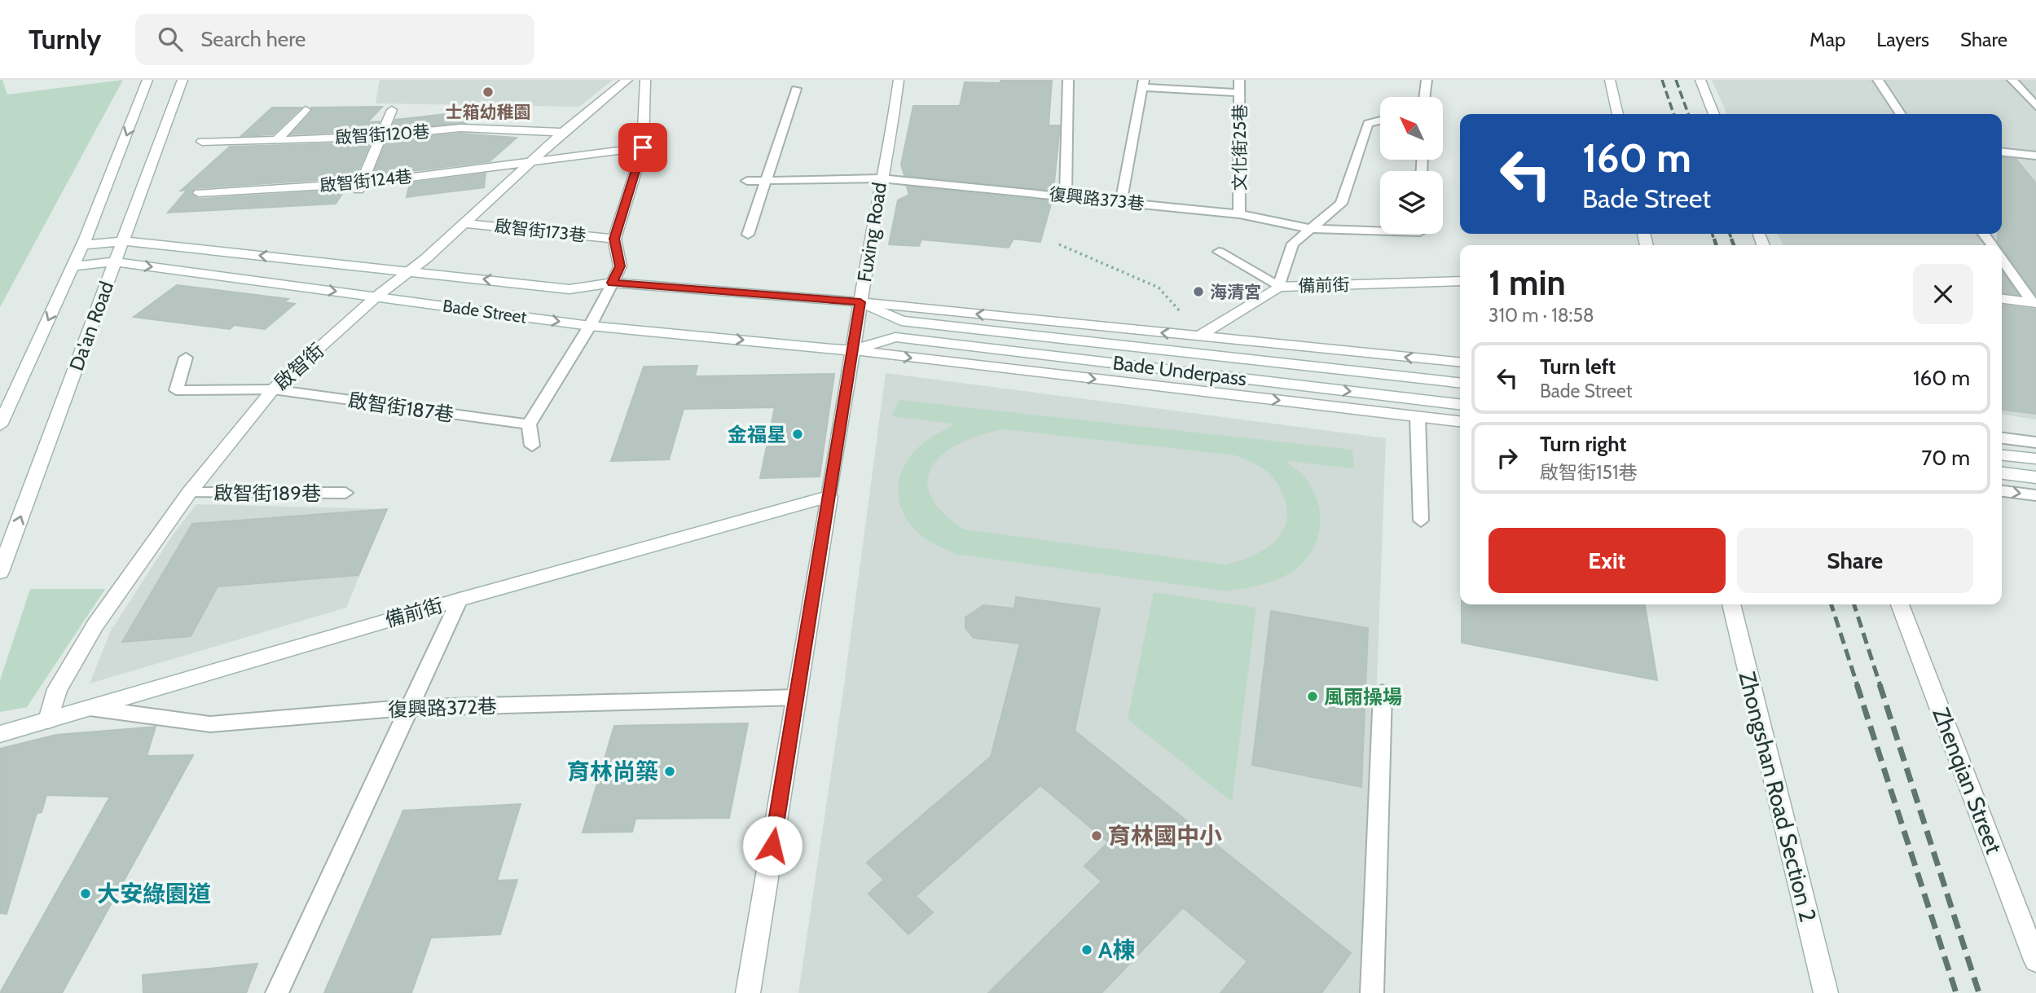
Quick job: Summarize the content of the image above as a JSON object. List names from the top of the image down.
{
  "streets": {
    "street": [
      "啟智街120巷",
      "啟智街124巷",
      "啟智街173巷",
      "Fuxing Road",
      "備前街",
      "Bade Street",
      "Da'an Road",
      "啟智街",
      "Bade Underpass",
      "Zhenqian Street",
      "Zhongshan Road Section 2"
    ],
    "lane": [
      "文化街25巷",
      "復興路373巷",
      "啟智街187巷",
      "啟智街189巷",
      "復興路372巷"
    ]
  },
  "crossings": [
    ["啟智街120巷", "啟智街"],
    ["文化街25巷", "復興路373巷"],
    ["啟智街124巷", "啟智街"],
    ["復興路373巷", "Fuxing Road"],
    ["啟智街173巷", "啟智街"],
    ["Fuxing Road", "備前街"],
    ["Fuxing Road", "Bade Street"],
    ["Fuxing Road", "復興路372巷"],
    ["備前街", "啟智街"],
    ["備前街", "復興路372巷"],
    ["Bade Street", "Da'an Road"],
    ["Bade Street", "啟智街"],
    ["Bade Street", "Bade Underpass"],
    ["啟智街", "啟智街187巷"],
    ["啟智街", "啟智街189巷"]
  ],
  "places": [
    "士箱幼稚園",
    "海清宮",
    "金福星",
    "風雨操場",
    "育林尚築",
    "育林國中小",
    "大安綠園道",
    "A棟"
  ],
  "north": "top left",
  "page": {
    "header": "Turnly",
    "search": "Search here",
    "nav": ["Map", "Layers", "Share"],
    "turn": ["160 m", "Bade Street"],
    "heading": ["1 min", "310 m · 18:58"],
    "list": [
      {
        "name": "Turn left",
        "note": "Bade Street",
        "value": "160 m"
      },
      {
        "name": "Turn right",
        "note": "啟智街151巷",
        "value": "70 m"
      }
    ],
    "buttons": ["Exit", "Share"]
  }
}
